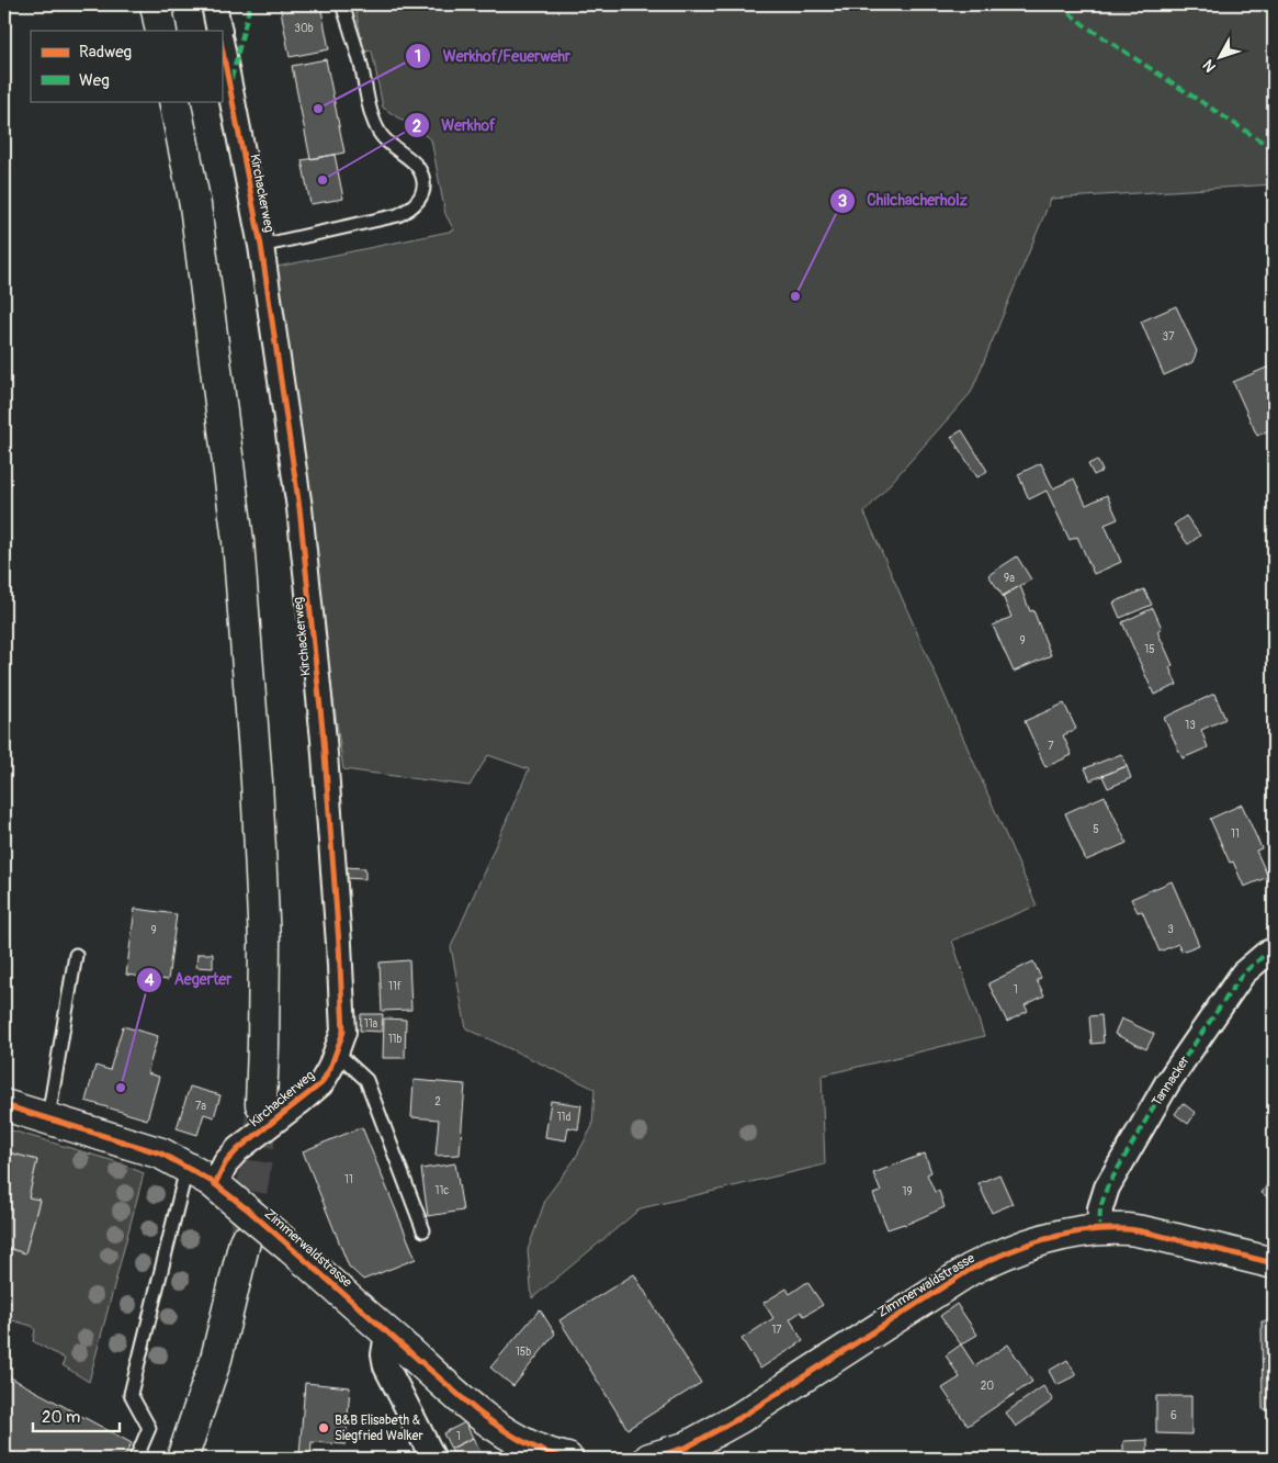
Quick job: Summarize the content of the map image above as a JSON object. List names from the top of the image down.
{
  "streets": {
    "street": ["Kirchackerweg", "Tannacker", "Zimmerwaldstrasse"]
  },
  "crossings": [
    ["Kirchackerweg", "Zimmerwaldstrasse"],
    ["Tannacker", "Zimmerwaldstrasse"]
  ],
  "places": [
    "Werkhof/Feuerwehr",
    "Werkhof",
    "Chilchacherholz",
    "Aegerter",
    "B&B Elisabeth & Siegfried Walker"
  ],
  "house_numbers": [
    "30b",
    "37",
    "9a",
    "9",
    "15",
    "13",
    "7",
    "5",
    "11",
    "3",
    "9",
    "11f",
    "1",
    "11a",
    "11b",
    "2",
    "7a",
    "11d",
    "11",
    "11c",
    "19",
    "17",
    "15b",
    "20",
    "6",
    "1"
  ],
  "legend": ["Radweg", "Weg"],
  "scale_bar": "20 m",
  "north": "bottom left"
}
